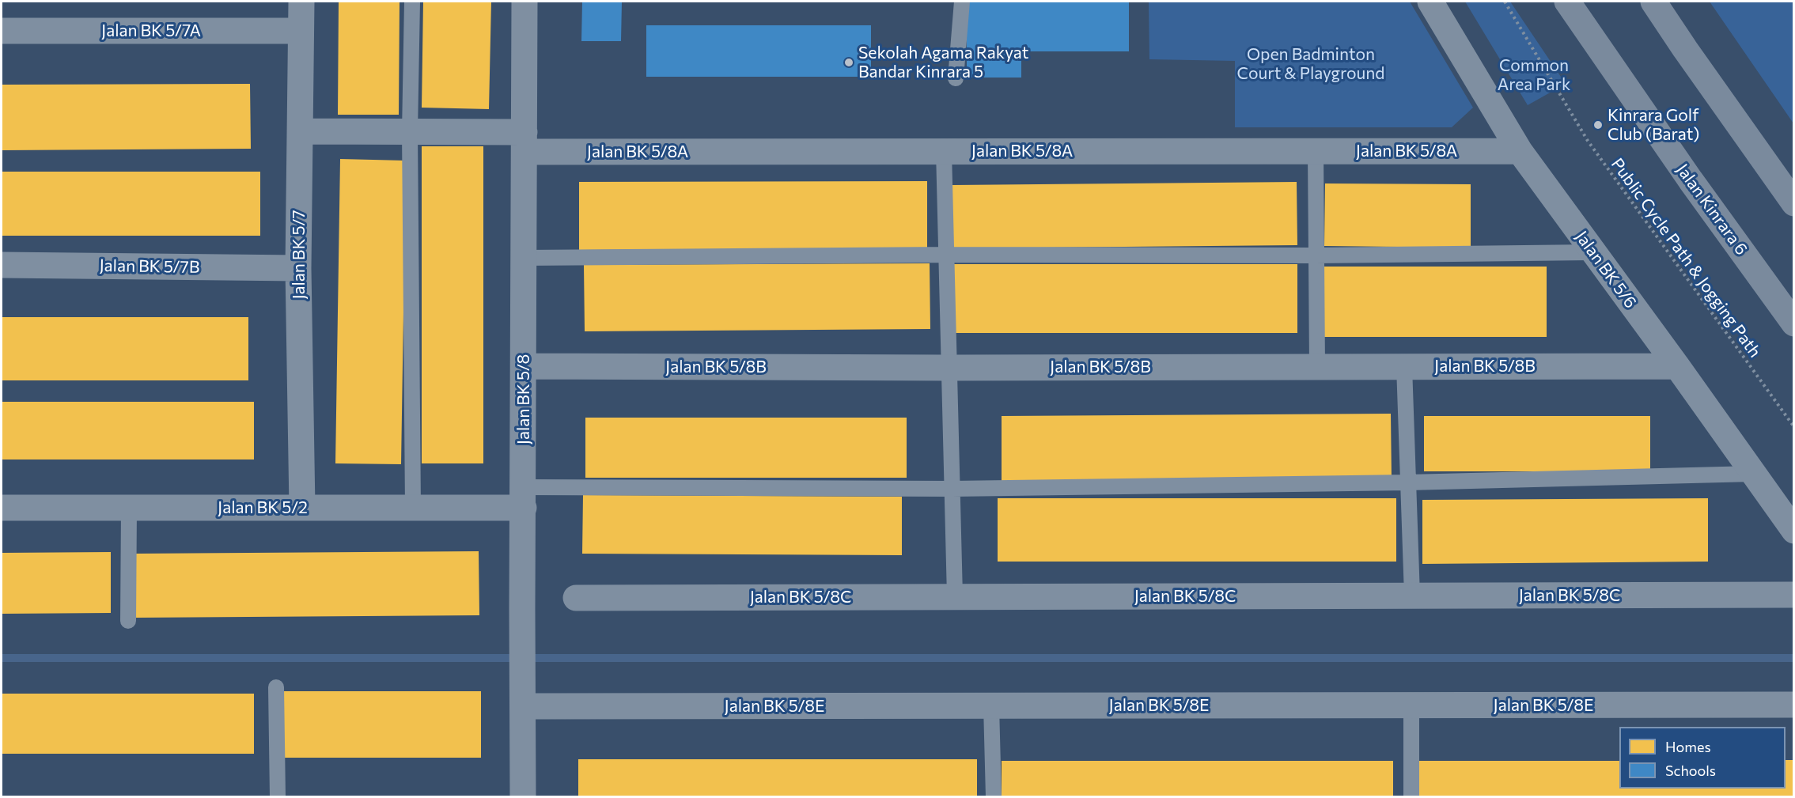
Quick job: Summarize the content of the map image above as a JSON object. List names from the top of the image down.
{
  "streets": {
    "main road": ["Jalan Kinrara 6"],
    "street": [
      "Jalan BK 5/7A",
      "Jalan BK 5/8A",
      "Jalan BK 5/7",
      "Jalan BK 5/7B",
      "Jalan BK 5/6",
      "Jalan BK 5/8B",
      "Jalan BK 5/8",
      "Jalan BK 5/2",
      "Jalan BK 5/8C",
      "Jalan BK 5/8E"
    ],
    "path": ["Public Cycle Path & Jogging Path"]
  },
  "crossings": [
    ["Jalan BK 5/7A", "Jalan BK 5/7"],
    ["Jalan BK 5/8A", "Jalan BK 5/7"],
    ["Jalan BK 5/8A", "Jalan BK 5/6"],
    ["Jalan BK 5/8A", "Jalan BK 5/8"],
    ["Jalan BK 5/7", "Jalan BK 5/7B"],
    ["Jalan BK 5/7", "Jalan BK 5/2"],
    ["Jalan BK 5/6", "Jalan BK 5/8B"],
    ["Jalan BK 5/8B", "Jalan BK 5/8"],
    ["Jalan BK 5/8", "Jalan BK 5/2"],
    ["Jalan BK 5/8", "Jalan BK 5/8E"]
  ],
  "parks": ["Open Badminton Court & Playground", "Common Area Park"],
  "places": ["Sekolah Agama Rakyat Bandar Kinrara 5", "Kinrara Golf Club (Barat)"],
  "legend": ["Homes", "Schools"]
}
